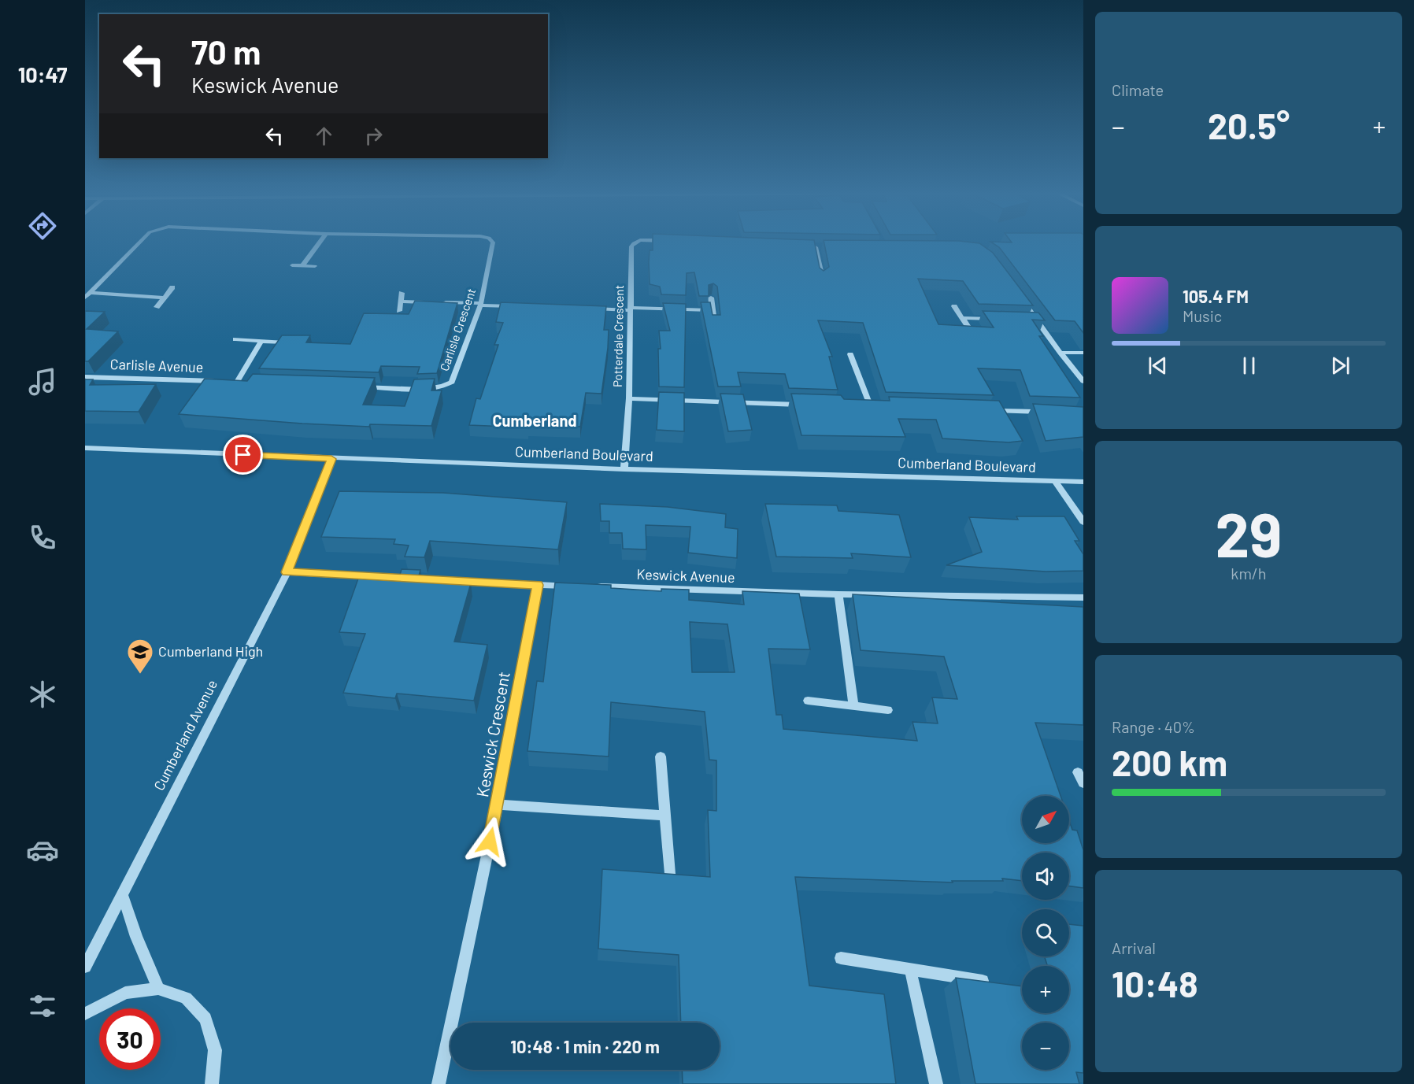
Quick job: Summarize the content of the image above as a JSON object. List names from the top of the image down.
{
  "streets": {
    "street": [
      "Carlisle Crescent",
      "Potterdale Crescent",
      "Carlisle Avenue",
      "Cumberland Boulevard",
      "Keswick Avenue",
      "Keswick Crescent",
      "Cumberland Avenue"
    ]
  },
  "crossings": [
    ["Potterdale Crescent", "Cumberland Boulevard"],
    ["Cumberland Boulevard", "Cumberland Avenue"]
  ],
  "districts": ["Cumberland"],
  "places": {
    "school or university": ["Cumberland High"]
  },
  "north": "top right",
  "page": {
    "tabs": "10:47",
    "tile": [
      "Climate",
      ["29", "km/h"],
      ["Range · 40%", "200 km"],
      ["Arrival", "10:48"]
    ],
    "turn": ["70 m", "Keswick Avenue"],
    "heat": ["−", "20.5°", "+"],
    "song": ["105.4 FM", "Music"],
    "map_buttons": ["+", "−"],
    "limit": "30",
    "trip": "10:48 · 1 min · 220 m"
  }
}
